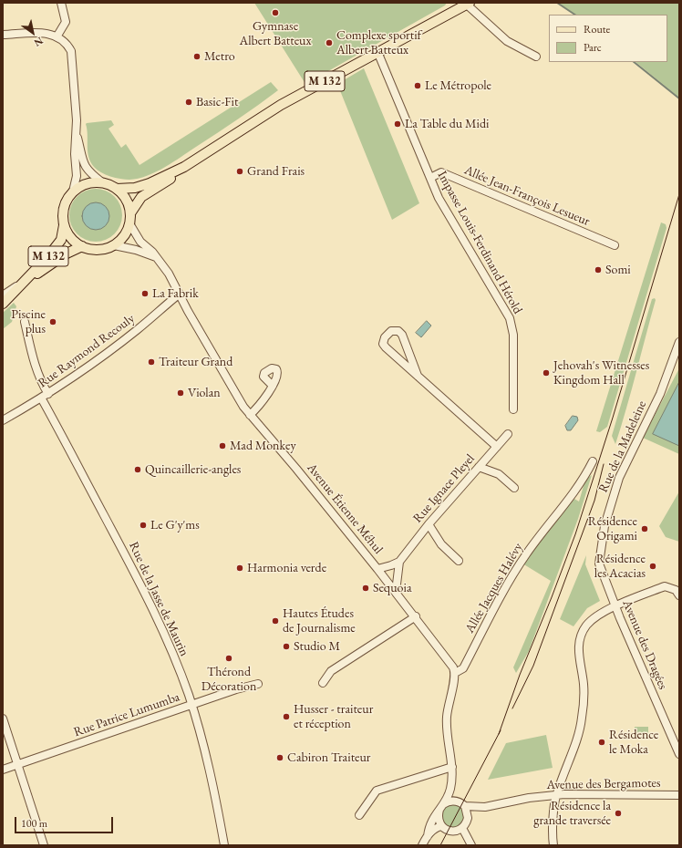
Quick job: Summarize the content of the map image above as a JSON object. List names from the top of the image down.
{
  "streets": {
    "main road": ["M 132"],
    "street": [
      "Allée Jean-François Lesueur",
      "Impasse Louis-Ferdinand Hérold",
      "Rue Raymond Recouly",
      "Rue de la Madeleine",
      "Rue Ignace Pleyel",
      "Avenue Étienne Méhul",
      "Allée Jacques Halévy",
      "Rue de la Jasse de Maurin",
      "Avenue des Dragées",
      "Rue Patrice Lumumba",
      "Avenue des Bergamotes"
    ]
  },
  "crossings": [
    ["M 132", "Impasse Louis-Ferdinand Hérold"],
    ["M 132", "Avenue Étienne Méhul"],
    ["Allée Jean-François Lesueur", "Impasse Louis-Ferdinand Hérold"],
    ["Rue Raymond Recouly", "Avenue Étienne Méhul"],
    ["Rue Raymond Recouly", "Rue de la Jasse de Maurin"],
    ["Rue de la Madeleine", "Avenue des Dragées"],
    ["Avenue Étienne Méhul", "Allée Jacques Halévy"],
    ["Rue de la Jasse de Maurin", "Rue Patrice Lumumba"]
  ],
  "places": [
    "Gymnase Albert Batteux",
    "Complexe sportif Albert Batteux",
    "Metro",
    "Le Métropole",
    "Basic-Fit",
    "La Table du Midi",
    "Grand Frais",
    "Somi",
    "La Fabrik",
    "Piscine plus",
    "Traiteur Grand",
    "Jehovah's Witnesses Kingdom Hall",
    "Violan",
    "Mad Monkey",
    "Quincaillerie-angles",
    "Le G'y'ms",
    "Résidence Origami",
    "Résidence les Acacias",
    "Harmonia verde",
    "Sequoia",
    "Hautes Études de Journalisme",
    "Studio M",
    "Thérond Décoration",
    "Husser - traiteur et réception",
    "Résidence le Moka",
    "Cabiron Traiteur",
    "Résidence la grande traversée"
  ],
  "legend": ["Route", "Parc"],
  "scale_bar": "100 m",
  "north": "bottom right"
}
